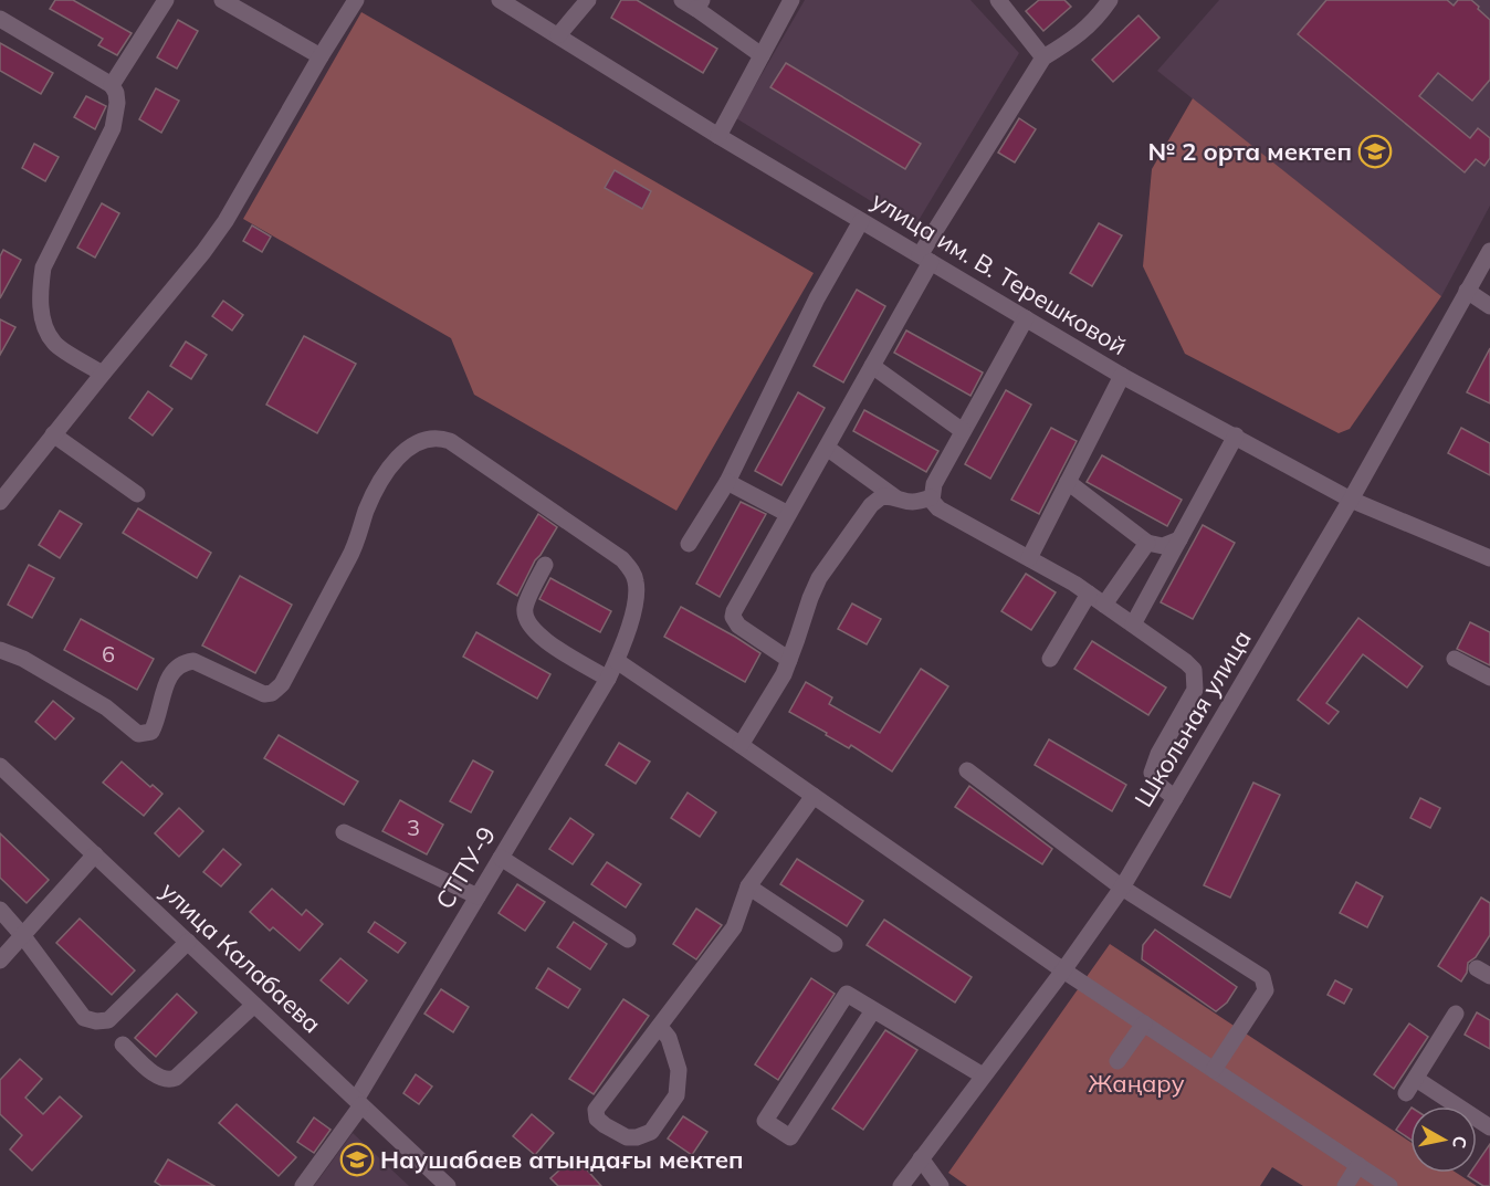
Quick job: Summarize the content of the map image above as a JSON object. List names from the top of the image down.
{
  "streets": {
    "street": [
      "улица им. В. Терешковой",
      "Школьная улица",
      "СТПУ-9",
      "улица Калабаева"
    ]
  },
  "crossings": [
    ["улица им. В. Терешковой", "Школьная улица"],
    ["СТПУ-9", "улица Калабаева"]
  ],
  "parks": ["Жаңару"],
  "places": {
    "school or university": ["№ 2 орта мектеп", "Наушабаев атындағы мектеп"]
  },
  "house_numbers": ["6", "3"],
  "north": "right"
}
